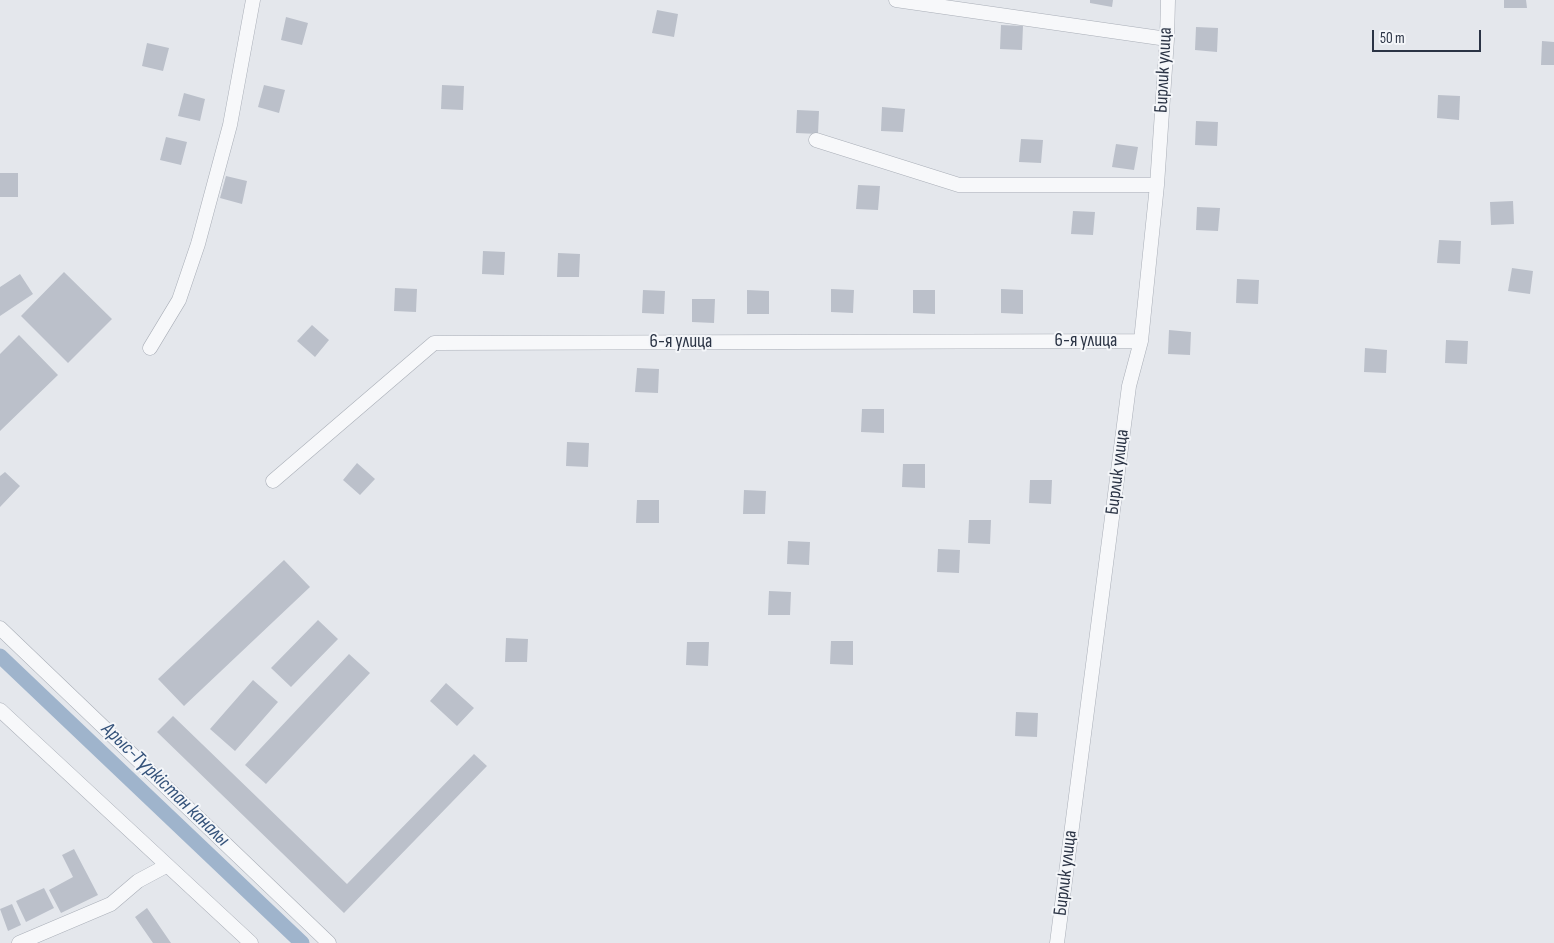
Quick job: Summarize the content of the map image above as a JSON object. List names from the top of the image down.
{
  "streets": {
    "street": ["Бирлик улица", "6-я улица"]
  },
  "crossings": [
    ["Бирлик улица", "6-я улица"]
  ],
  "water": ["Арыс-Түркістан каналы"],
  "scale_bar": "50 m"
}
